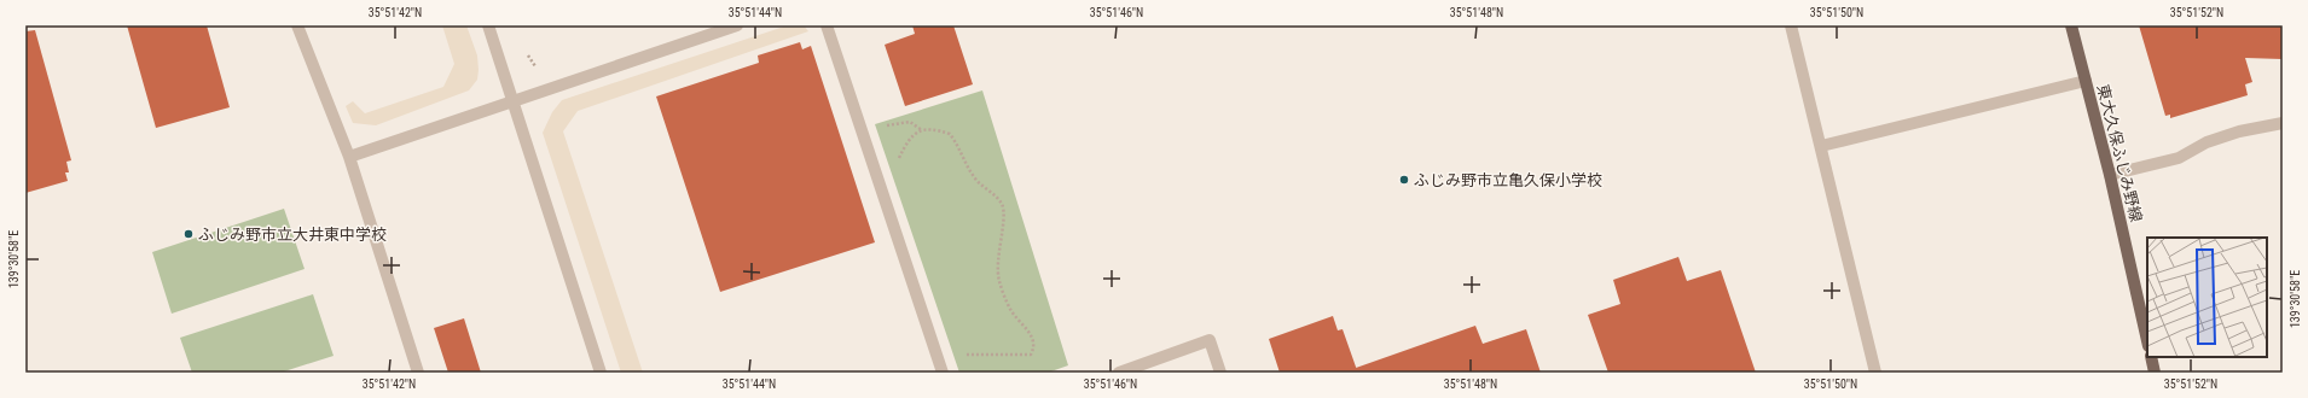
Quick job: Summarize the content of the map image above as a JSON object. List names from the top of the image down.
{
  "streets": {
    "main road": ["東大久保ふじみ野線"]
  },
  "places": ["ふじみ野市立亀久保小学校", "ふじみ野市立大井東中学校"],
  "coordinates": [
    "35°51'42\"N",
    "35°51'44\"N",
    "35°51'46\"N",
    "35°51'48\"N",
    "35°51'50\"N",
    "35°51'52\"N",
    "139°30'58\"E"
  ]
}
